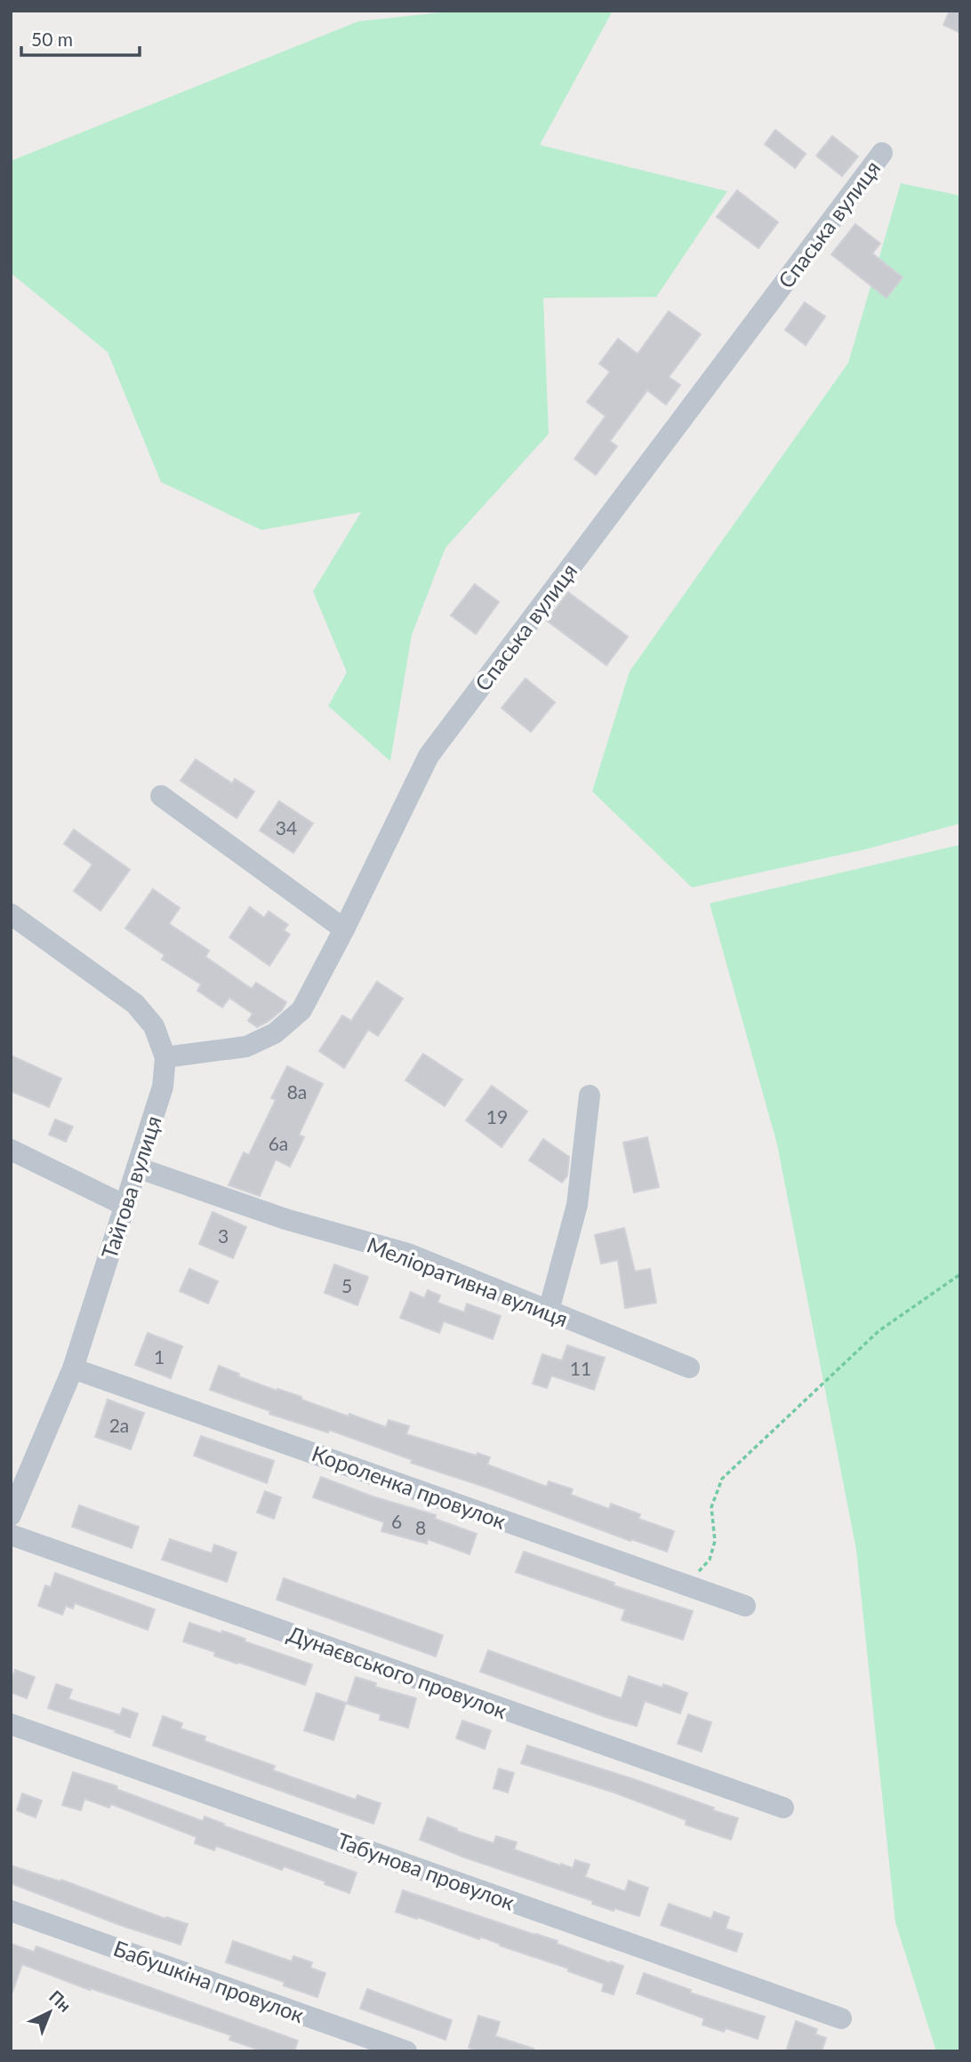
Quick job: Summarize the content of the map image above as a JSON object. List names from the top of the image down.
{
  "streets": {
    "street": [
      "Спаська вулиця",
      "Тайгова вулиця",
      "Меліоративна вулиця",
      "Короленка провулок",
      "Дунаєвського провулок",
      "Табунова провулок",
      "Бабушкіна провулок"
    ]
  },
  "crossings": [
    ["Спаська вулиця", "Тайгова вулиця"],
    ["Тайгова вулиця", "Меліоративна вулиця"],
    ["Тайгова вулиця", "Короленка провулок"]
  ],
  "house_numbers": [
    "34",
    "8а",
    "19",
    "6а",
    "3",
    "5",
    "1",
    "11",
    "2а",
    "6",
    "8"
  ],
  "scale_bar": "50 m",
  "north": "top right"
}
